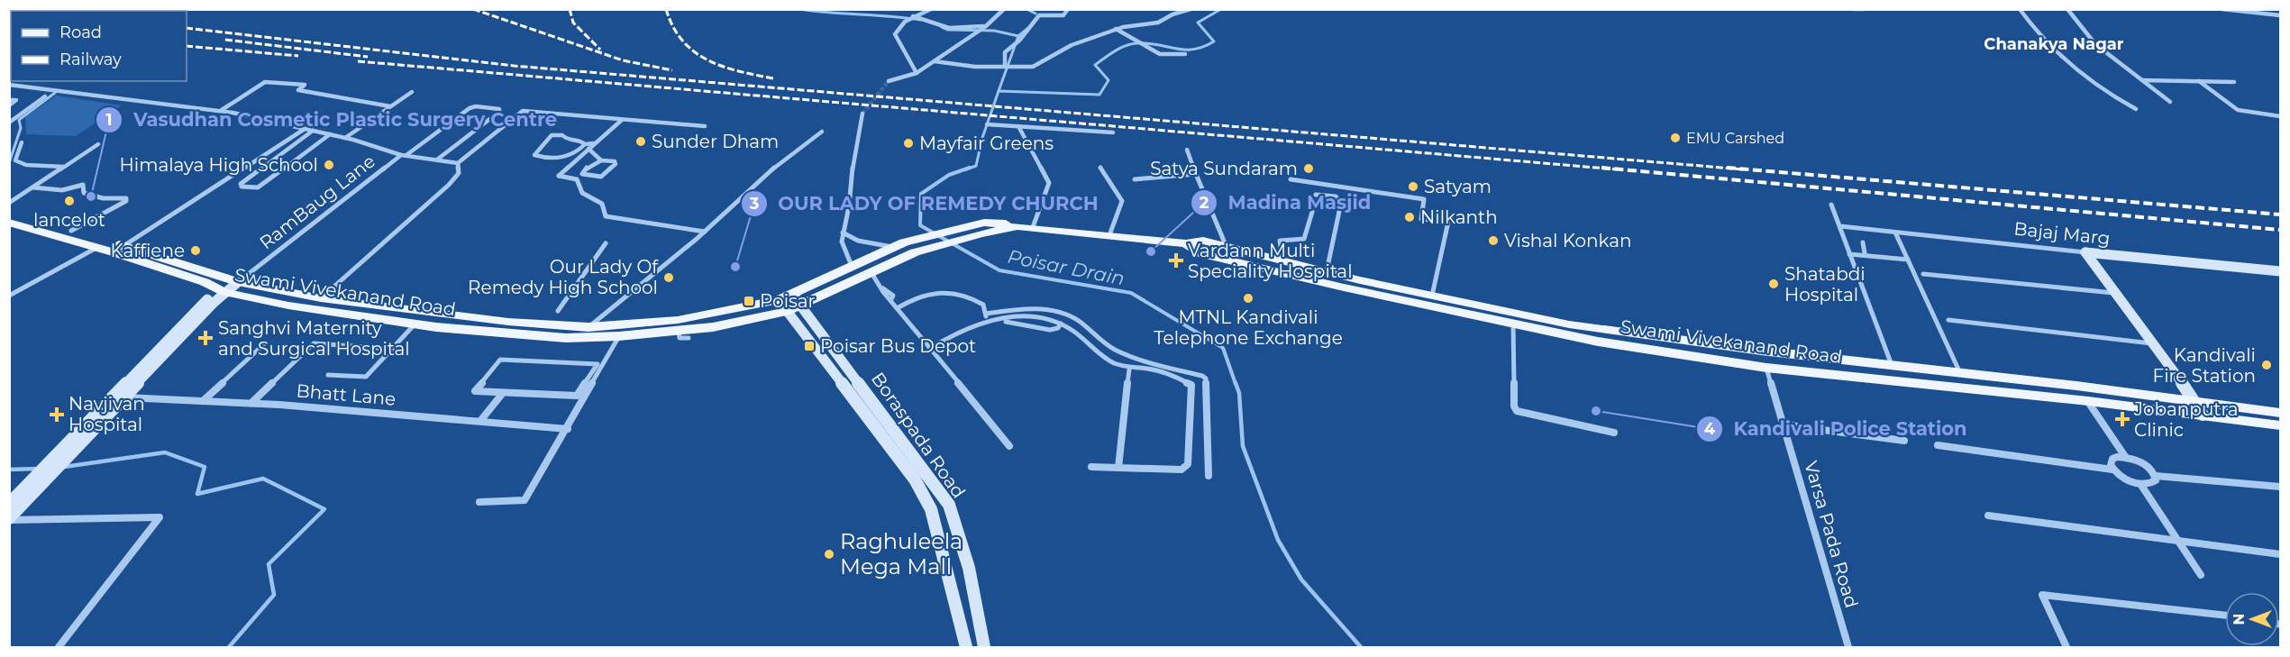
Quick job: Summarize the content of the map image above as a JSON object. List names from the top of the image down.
{
  "streets": {
    "main road": ["Swami Vivekanand Road"],
    "street": [
      "RamBaug Lane",
      "Bajaj Marg",
      "Bhatt Lane",
      "Boraspada Road",
      "Varsa Pada Road"
    ]
  },
  "crossings": [
    ["RamBaug Lane", "Swami Vivekanand Road"],
    ["Swami Vivekanand Road", "Boraspada Road"],
    ["Swami Vivekanand Road", "Varsa Pada Road"]
  ],
  "districts": ["Chanakya Nagar"],
  "water": ["Poisar Drain"],
  "places": {
    "other": [
      "EMU Carshed",
      "Sunder Dham",
      "Mayfair Greens",
      "Himalaya High School",
      "Satya Sundaram",
      "Satyam",
      "Vasudhan Cosmetic Plastic Surgery Centre",
      "lancelot",
      "Nilkanth",
      "Vishal Konkan",
      "Kaffiene",
      "Madina Masjid",
      "OUR LADY OF REMEDY CHURCH",
      "Our Lady Of Remedy High School",
      "Shatabdi Hospital",
      "MTNL Kandivali Telephone Exchange",
      "Kandivali Fire Station",
      "Kandivali Police Station",
      "Raghuleela Mega Mall"
    ],
    "health": [
      "Vardann Multi Speciality Hospital",
      "Sanghvi Maternity and Surgical Hospital",
      "Navjivan Hospital",
      "Jobanputra Clinic"
    ],
    "transit": ["Poisar", "Poisar Bus Depot"]
  },
  "legend": ["Road", "Railway"],
  "north": "left"
}
